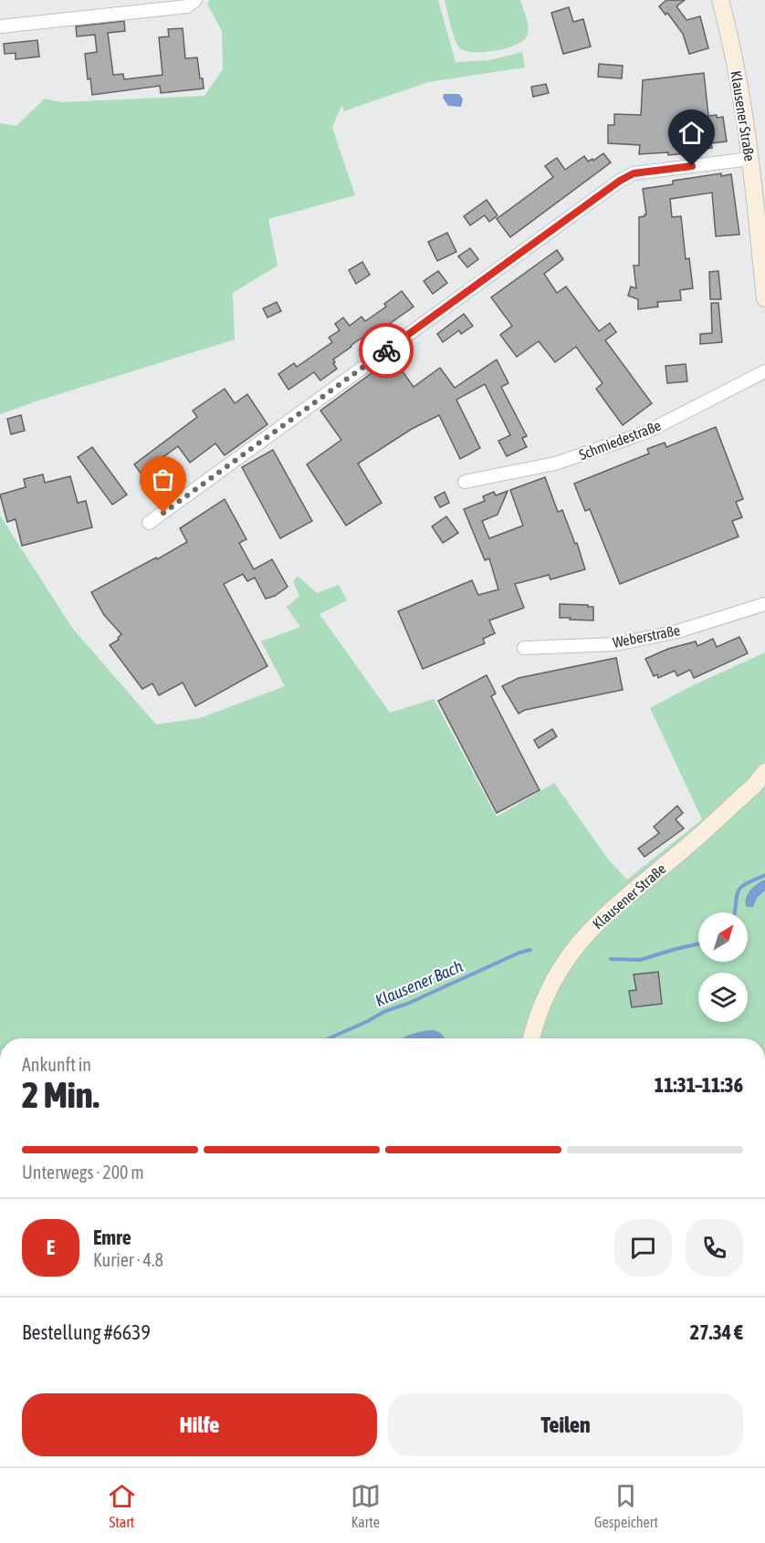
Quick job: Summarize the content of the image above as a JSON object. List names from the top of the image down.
{
  "streets": {
    "main road": ["Klausener Straße"],
    "street": ["Schmiedestraße", "Weberstraße"]
  },
  "water": ["Klausener Bach"],
  "north": "top right",
  "page": {
    "heading": ["2 Min.", "Ankunft in", "11:31–11:36"],
    "panel": [
      "Emre",
      "Kurier · 4.8",
      "Bestellung #6639",
      "27.34 €"
    ],
    "bar": "Unterwegs · 200 m",
    "round": "E",
    "buttons": ["Hilfe", "Teilen"],
    "tabs": ["Start", "Karte", "Gespeichert"]
  }
}
